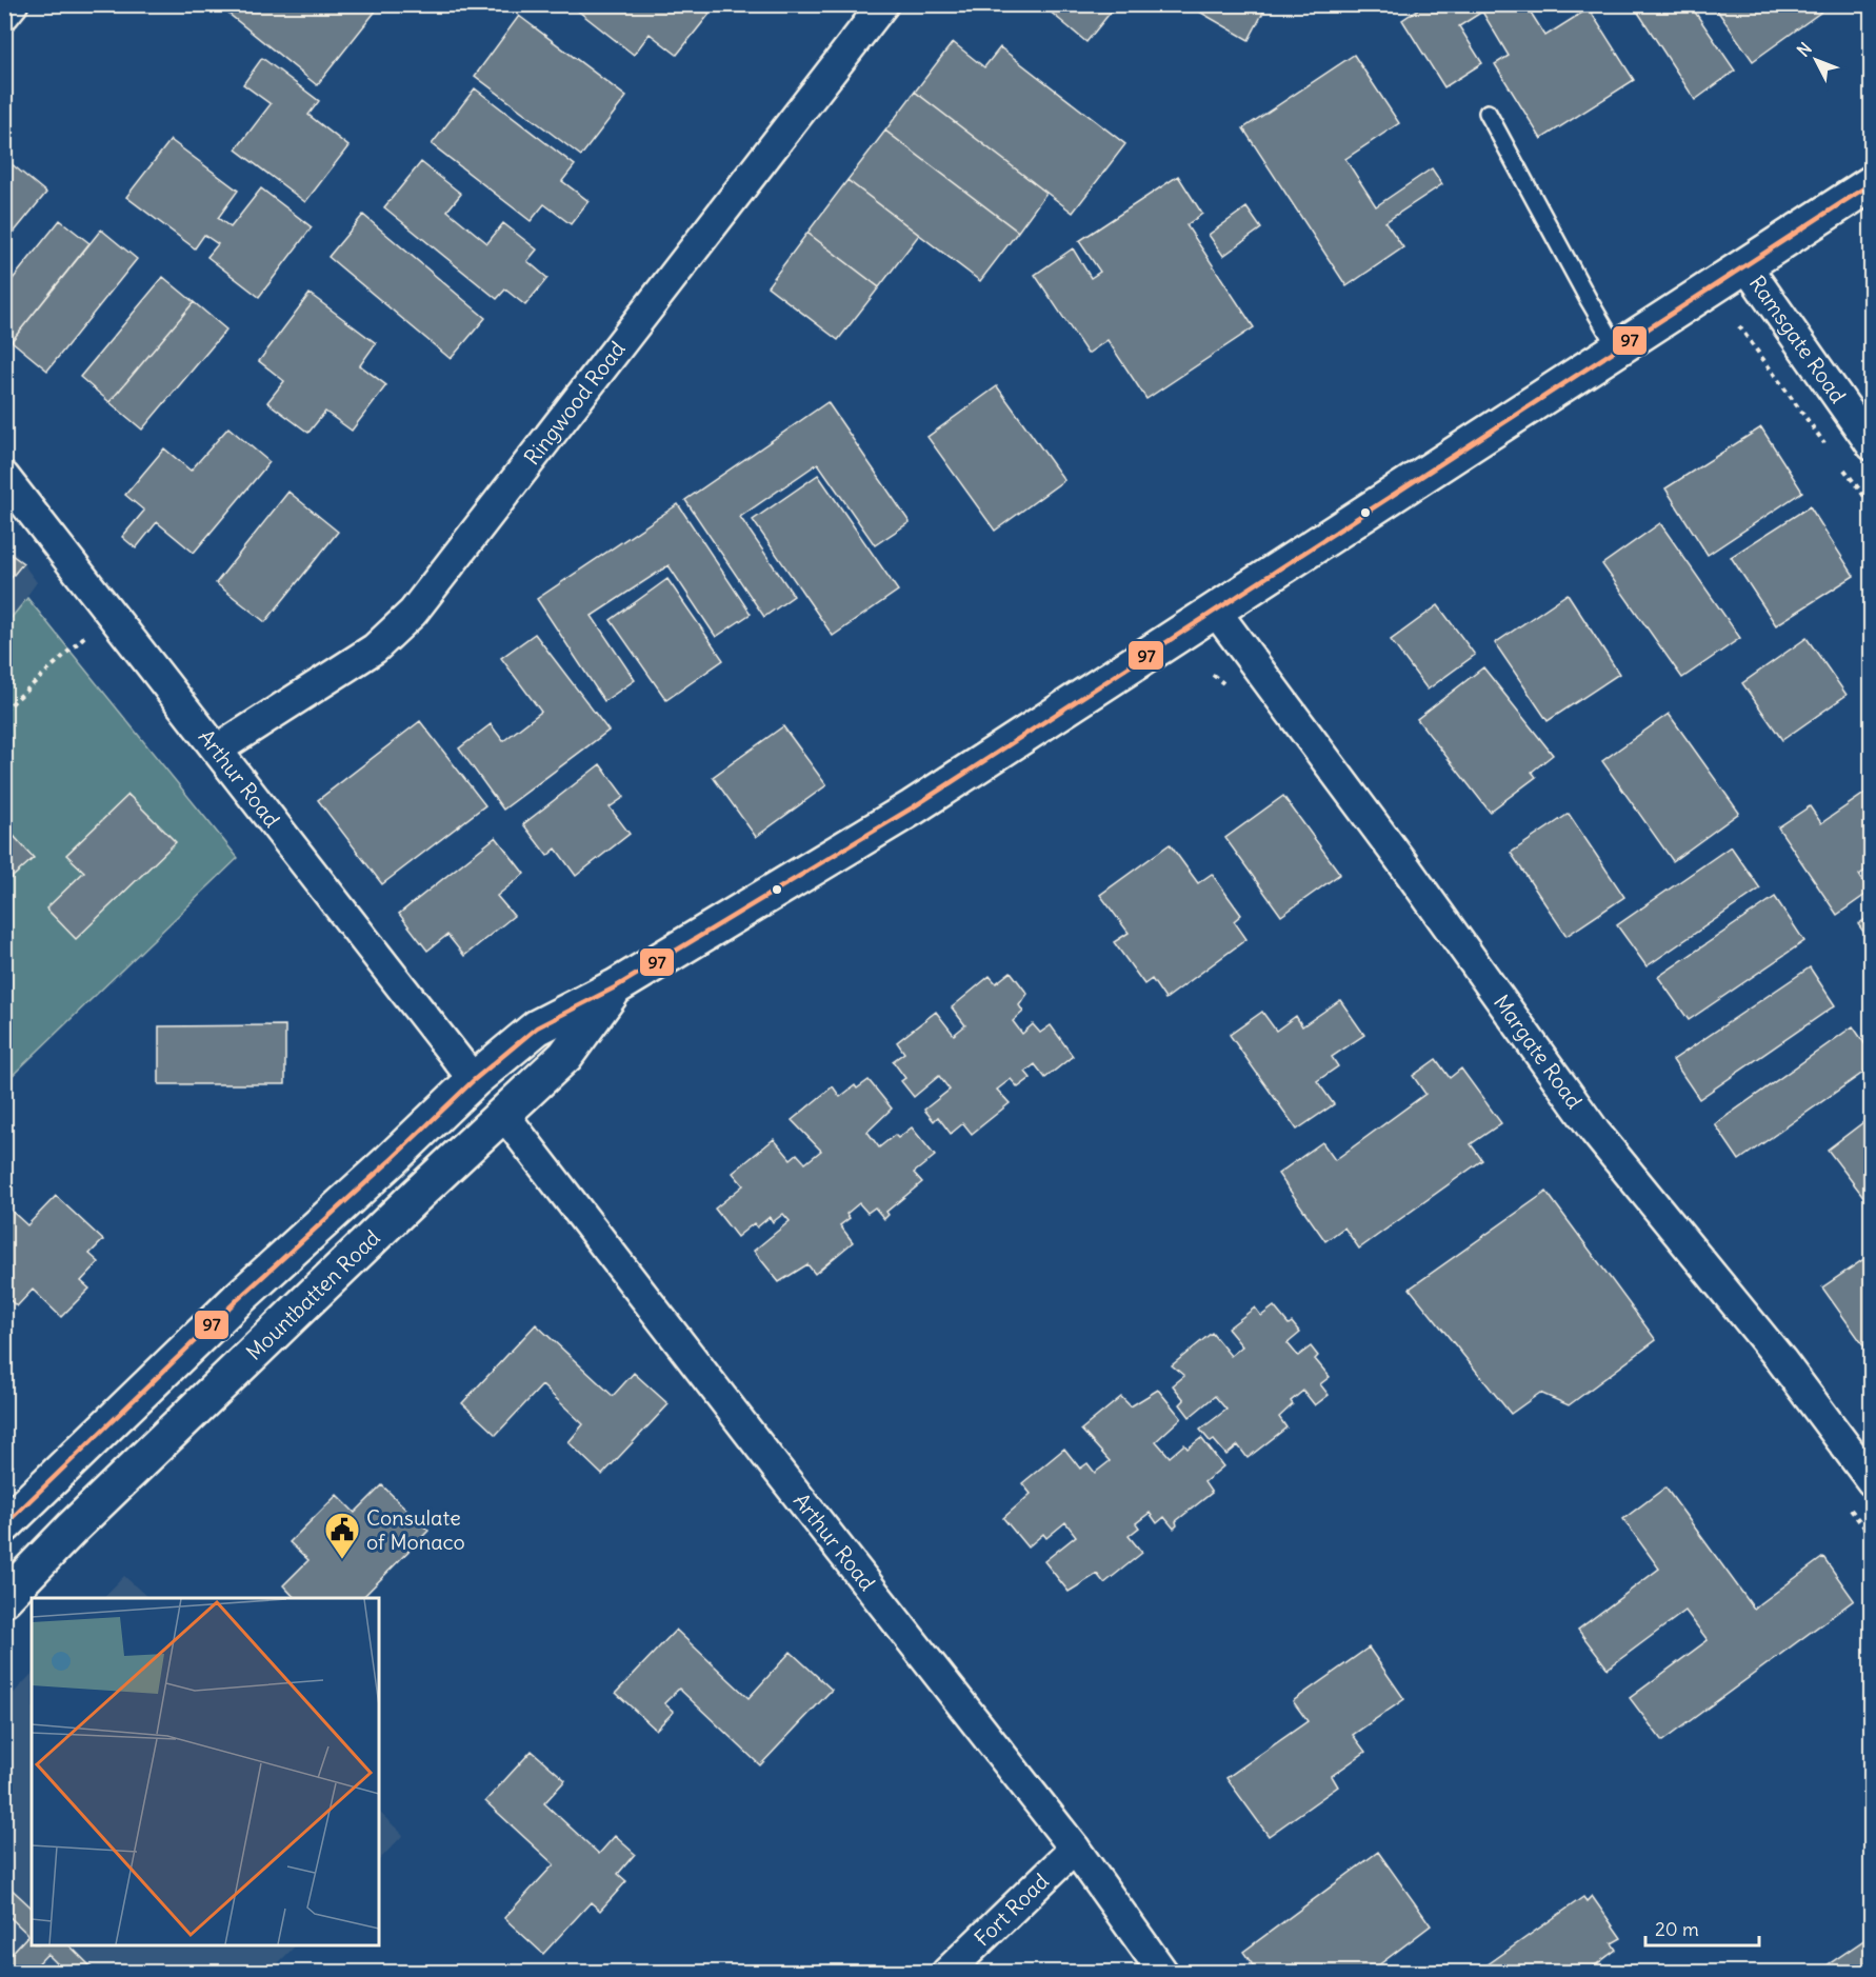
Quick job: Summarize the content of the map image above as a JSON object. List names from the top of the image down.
{
  "streets": {
    "main road": ["Mountbatten Road"],
    "street": [
      "Ramsgate Road",
      "Ringwood Road",
      "Arthur Road",
      "Margate Road",
      "Fort Road"
    ]
  },
  "crossings": [
    ["Ramsgate Road", "Mountbatten Road"],
    ["Ringwood Road", "Arthur Road"],
    ["Arthur Road", "Mountbatten Road"],
    ["Arthur Road", "Fort Road"],
    ["Margate Road", "Mountbatten Road"]
  ],
  "places": {
    "public building": ["Consulate of Monaco"]
  },
  "lines": ["transit line 97"],
  "scale_bar": "20 m",
  "north": "top left"
}
